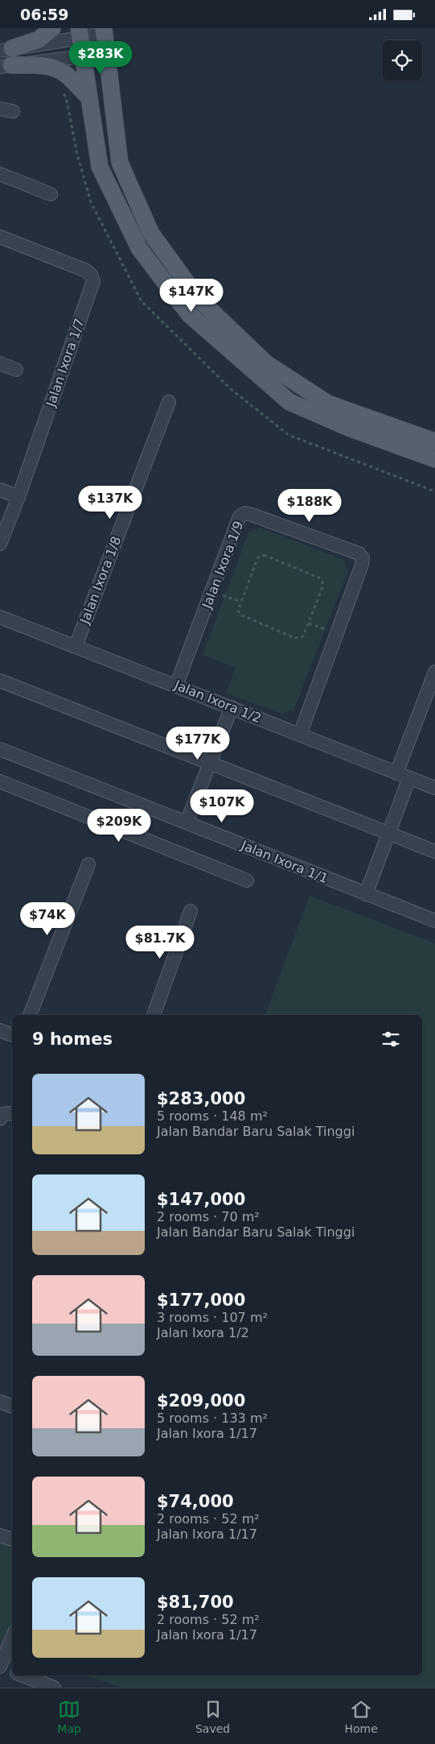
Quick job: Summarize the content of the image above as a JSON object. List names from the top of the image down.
{
  "streets": {
    "street": [
      "Jalan Ixora 1/7",
      "Jalan Ixora 1/9",
      "Jalan Ixora 1/8",
      "Jalan Ixora 1/2",
      "Jalan Ixora 1/1"
    ]
  },
  "crossings": [
    ["Jalan Ixora 1/9", "Jalan Ixora 1/2"],
    ["Jalan Ixora 1/8", "Jalan Ixora 1/2"]
  ],
  "page": {
    "status": "06:59",
    "price": [
      "$283K",
      "$147K",
      "$137K",
      "$188K",
      "$177K",
      "$107K",
      "$209K",
      "$74K",
      "$81.7K"
    ],
    "heading": "9 homes",
    "list": [
      {
        "name": "$283,000",
        "note": "5 rooms · 148 m² · Jalan Bandar Baru Salak Tinggi"
      },
      {
        "name": "$147,000",
        "note": "2 rooms · 70 m² · Jalan Bandar Baru Salak Tinggi"
      },
      {
        "name": "$177,000",
        "note": "3 rooms · 107 m² · Jalan Ixora 1/2"
      },
      {
        "name": "$209,000",
        "note": "5 rooms · 133 m² · Jalan Ixora 1/17"
      },
      {
        "name": "$74,000",
        "note": "2 rooms · 52 m² · Jalan Ixora 1/17"
      },
      {
        "name": "$81,700",
        "note": "2 rooms · 52 m² · Jalan Ixora 1/17"
      }
    ],
    "tabs": ["Map", "Saved", "Home"]
  }
}
